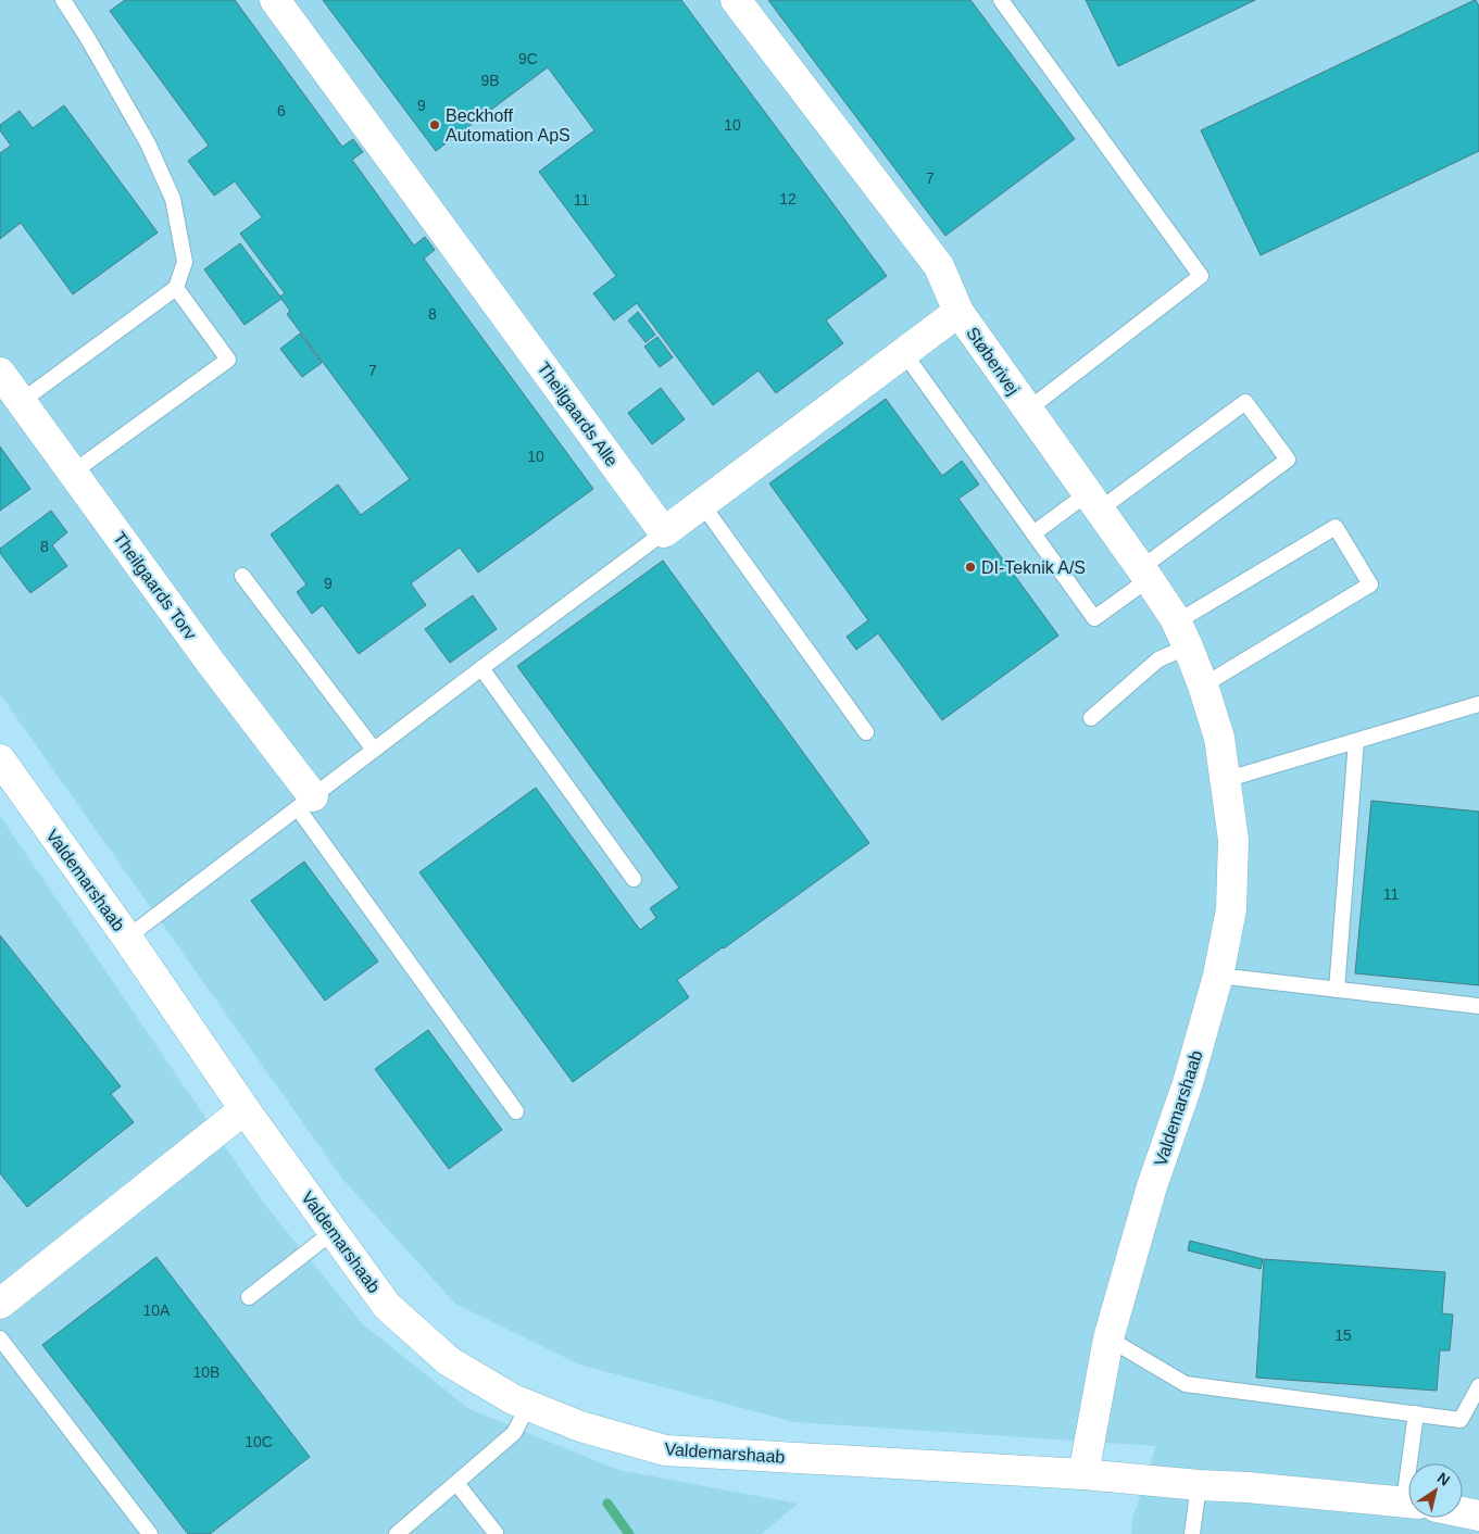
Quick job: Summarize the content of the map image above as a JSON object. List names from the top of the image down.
{
  "streets": {
    "street": [
      "Støberivej",
      "Theilgaards Alle",
      "Theilgaards Torv",
      "Valdemarshaab"
    ]
  },
  "crossings": [
    ["Støberivej", "Valdemarshaab"]
  ],
  "places": ["Beckhoff Automation ApS", "DI-Teknik A/S"],
  "house_numbers": [
    "9C",
    "9B",
    "9",
    "6",
    "10",
    "7",
    "12",
    "11",
    "8",
    "7",
    "10",
    "8",
    "9",
    "11",
    "10A",
    "15",
    "10B",
    "10C"
  ],
  "north": "top right"
}
